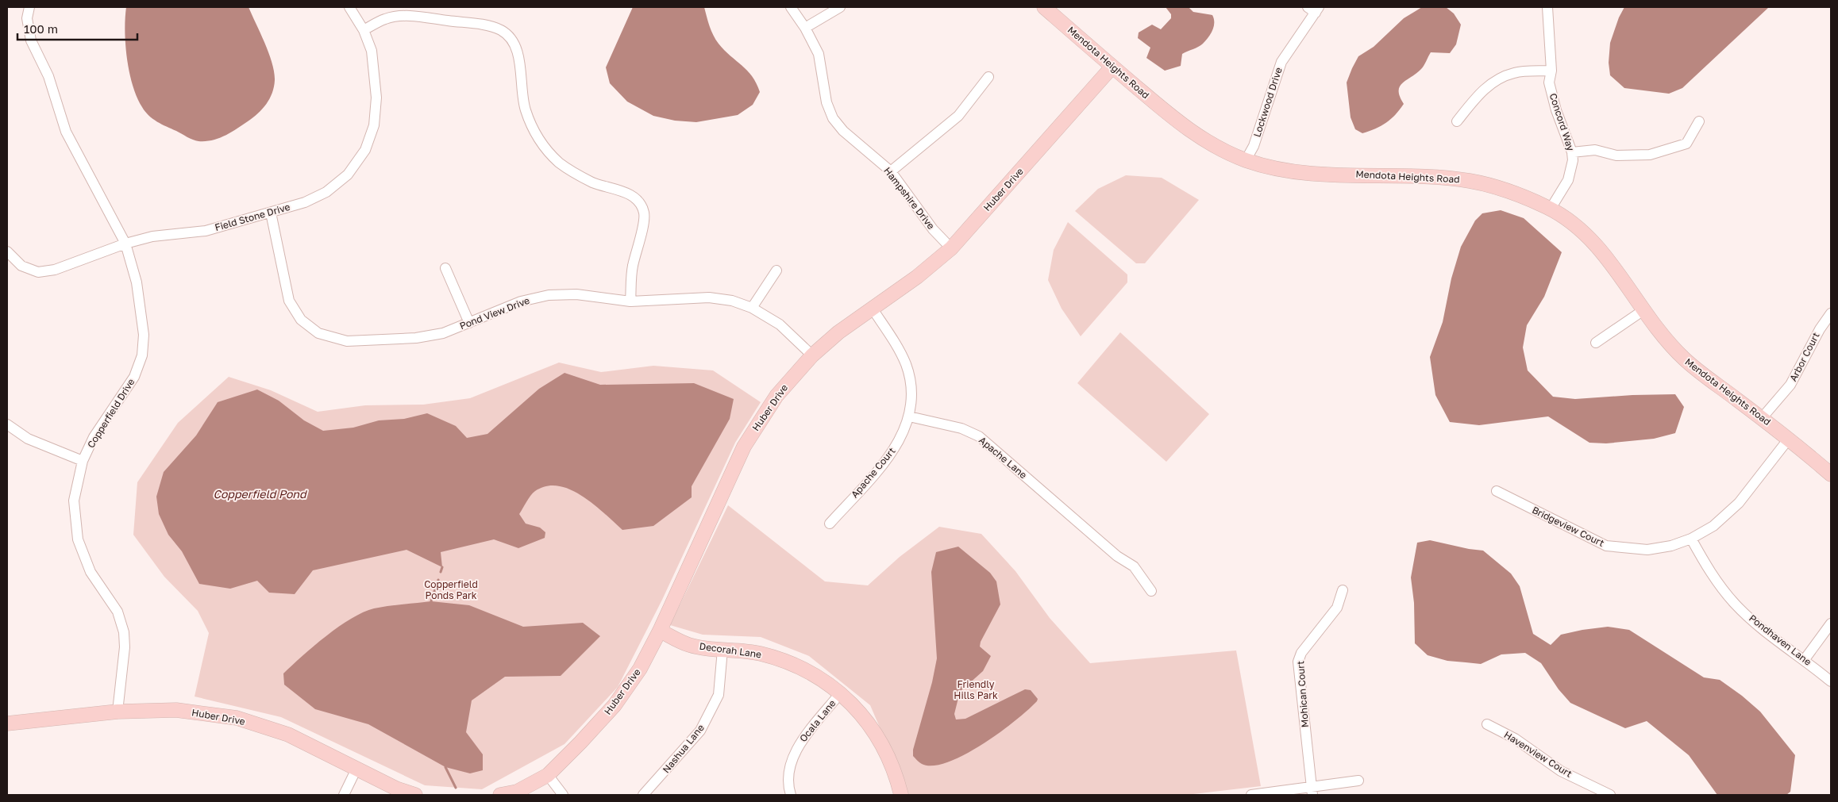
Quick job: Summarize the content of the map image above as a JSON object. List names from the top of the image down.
{
  "streets": {
    "street": [
      "Mendota Heights Road",
      "Lockwood Drive",
      "Concord Way",
      "Huber Drive",
      "Hampshire Drive",
      "Field Stone Drive",
      "Pond View Drive",
      "Arbor Court",
      "Copperfield Drive",
      "Apache Lane",
      "Apache Court",
      "Bridgeview Court",
      "Pondhaven Lane",
      "Decorah Lane",
      "Mohican Court",
      "Ocala Lane",
      "Nashua Lane",
      "Havenview Court"
    ]
  },
  "crossings": [
    ["Mendota Heights Road", "Lockwood Drive"],
    ["Mendota Heights Road", "Concord Way"],
    ["Mendota Heights Road", "Huber Drive"],
    ["Mendota Heights Road", "Arbor Court"],
    ["Mendota Heights Road", "Bridgeview Court"],
    ["Huber Drive", "Hampshire Drive"],
    ["Huber Drive", "Pond View Drive"],
    ["Huber Drive", "Copperfield Drive"],
    ["Huber Drive", "Decorah Lane"],
    ["Field Stone Drive", "Pond View Drive"],
    ["Field Stone Drive", "Copperfield Drive"],
    ["Apache Lane", "Apache Court"],
    ["Bridgeview Court", "Pondhaven Lane"],
    ["Decorah Lane", "Ocala Lane"],
    ["Decorah Lane", "Nashua Lane"]
  ],
  "water": ["Copperfield Pond"],
  "parks": ["Copperfield Ponds Park", "Friendly Hills Park"],
  "scale_bar": "100 m"
}
